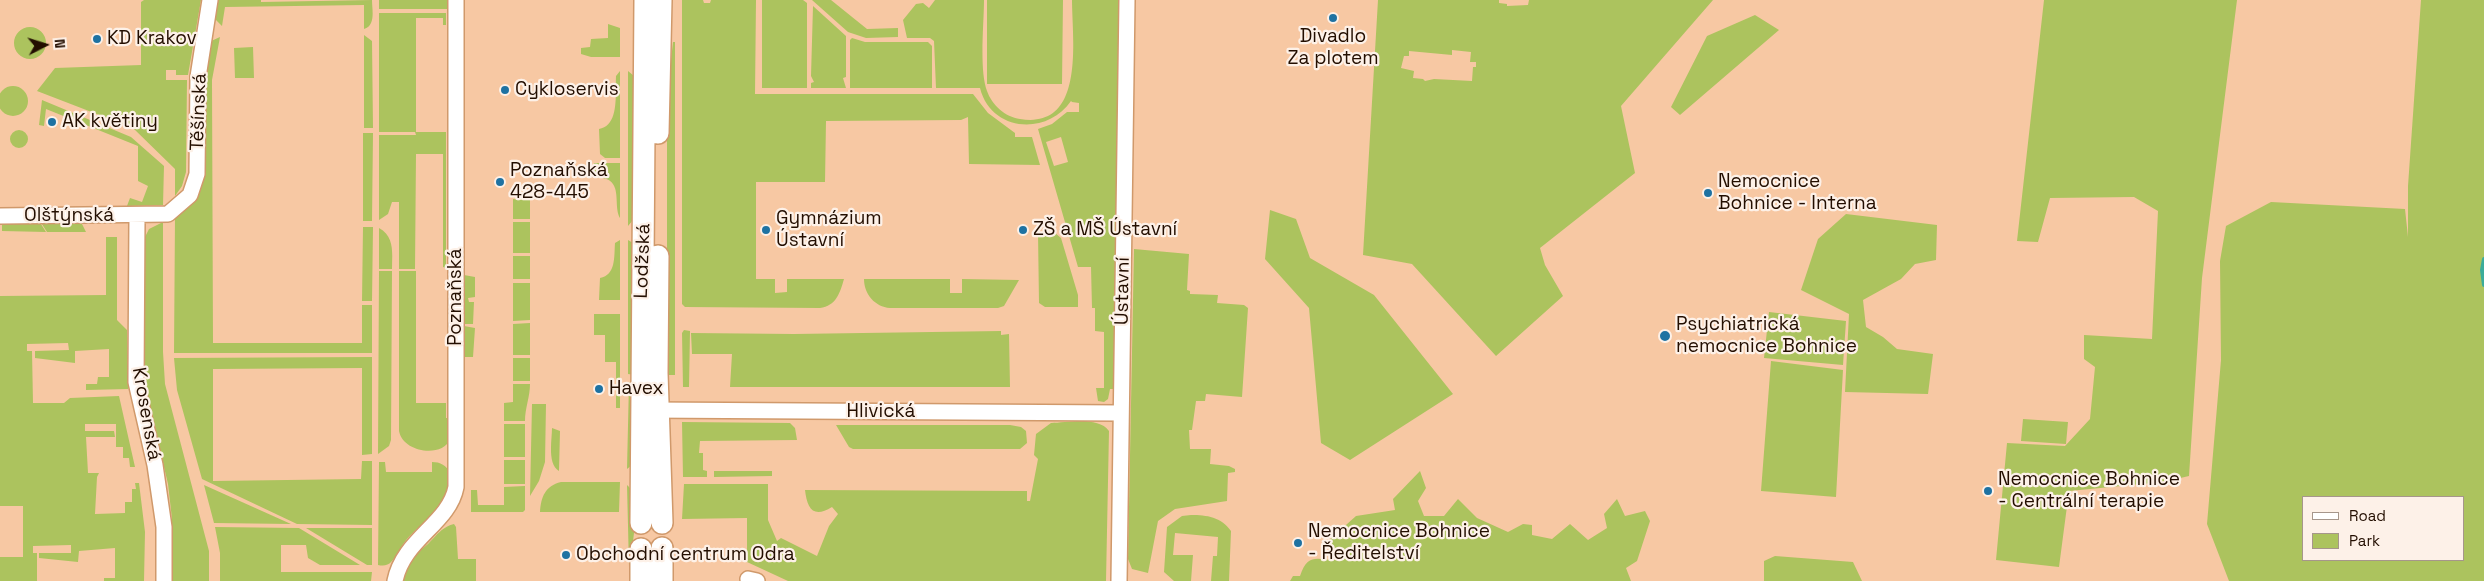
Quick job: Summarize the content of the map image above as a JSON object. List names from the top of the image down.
{
  "streets": {
    "street": [
      "Těšínská",
      "Olštýnská",
      "Lodžská",
      "Ústavní",
      "Poznaňská",
      "Hlivická",
      "Krosenská"
    ]
  },
  "crossings": [
    ["Těšínská", "Olštýnská"],
    ["Těšínská", "Krosenská"],
    ["Olštýnská", "Krosenská"],
    ["Lodžská", "Hlivická"],
    ["Ústavní", "Hlivická"]
  ],
  "places": [
    "Divadlo Za plotem",
    "KD Krakov",
    "Cykloservis",
    "AK květiny",
    "Poznaňská 428-445",
    "Nemocnice Bohnice - Interna",
    "Gymnázium Ústavní",
    "ZŠ a MŠ Ústavní",
    "Psychiatrická nemocnice Bohnice",
    "Havex",
    "Nemocnice Bohnice - Centrální terapie",
    "Nemocnice Bohnice - Ředitelství",
    "Obchodní centrum Odra"
  ],
  "legend": ["Road", "Park"],
  "north": "right"
}
